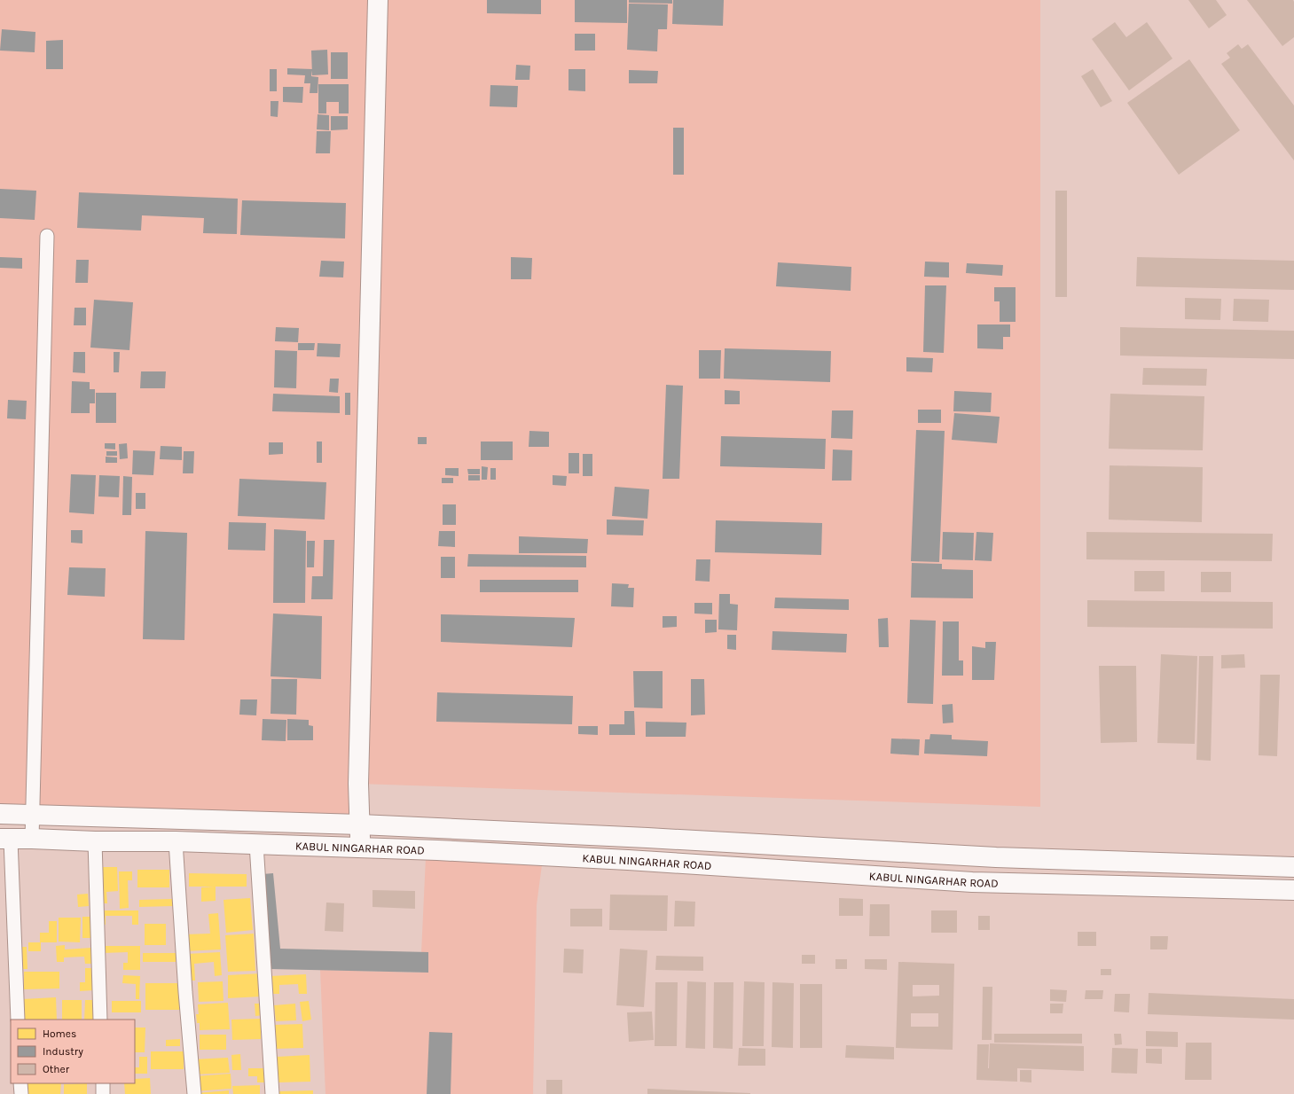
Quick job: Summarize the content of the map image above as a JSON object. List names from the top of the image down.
{
  "streets": {
    "highway": ["KABUL NINGARHAR ROAD"]
  },
  "legend": ["Homes", "Industry", "Other"]
}
